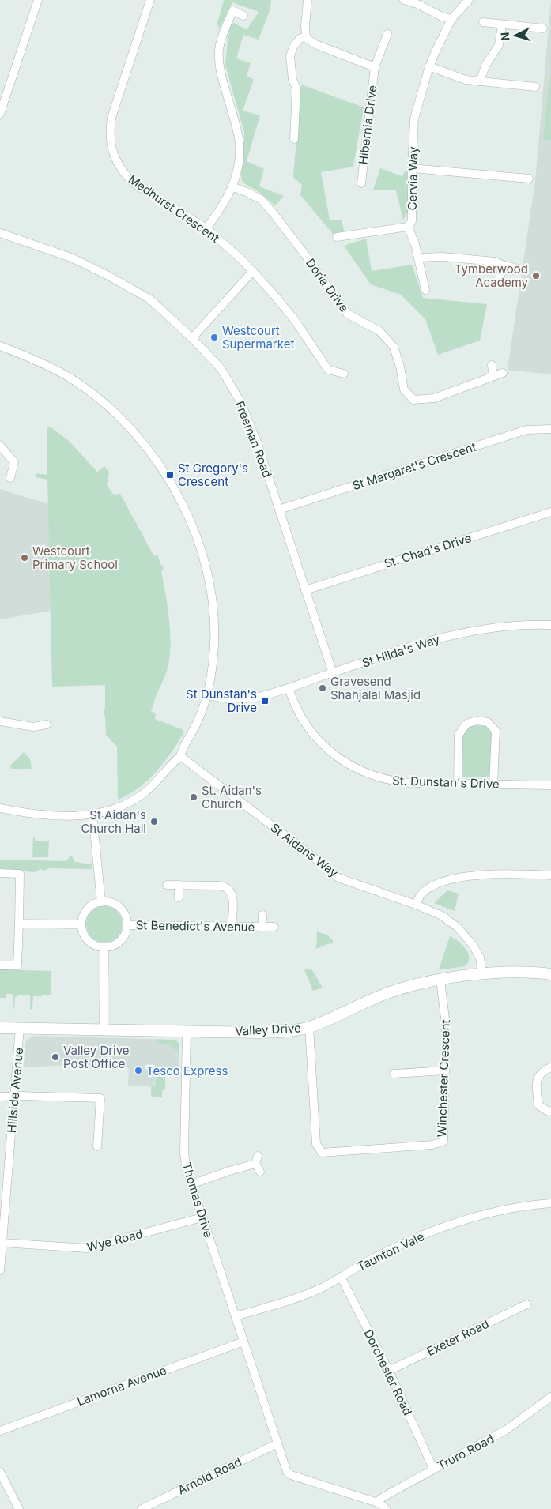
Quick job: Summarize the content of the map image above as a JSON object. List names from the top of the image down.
{
  "streets": {
    "street": [
      "Hibernia Drive",
      "Cervia Way",
      "Medhurst Crescent",
      "Doria Drive",
      "Freeman Road",
      "St Margaret's Crescent",
      "St. Chad's Drive",
      "St Hilda's Way",
      "St. Dunstan's Drive",
      "St Aidans Way",
      "St Benedict's Avenue",
      "Valley Drive",
      "Winchester Crescent",
      "Hillside Avenue",
      "Thomas Drive",
      "Wye Road",
      "Taunton Vale",
      "Exeter Road",
      "Dorchester Road",
      "Lamorna Avenue",
      "Truro Road",
      "Arnold Road"
    ]
  },
  "crossings": [
    ["Freeman Road", "St Margaret's Crescent"],
    ["Freeman Road", "St. Chad's Drive"],
    ["Freeman Road", "St Hilda's Way"],
    ["St Hilda's Way", "St. Dunstan's Drive"],
    ["St Aidans Way", "Valley Drive"],
    ["Valley Drive", "Winchester Crescent"],
    ["Valley Drive", "Hillside Avenue"],
    ["Valley Drive", "Thomas Drive"],
    ["Hillside Avenue", "Wye Road"],
    ["Thomas Drive", "Wye Road"],
    ["Thomas Drive", "Taunton Vale"],
    ["Taunton Vale", "Dorchester Road"],
    ["Exeter Road", "Dorchester Road"],
    ["Dorchester Road", "Truro Road"]
  ],
  "places": {
    "other": [
      "Tymberwood Academy",
      "Westcourt Supermarket",
      "Westcourt Primary School",
      "Gravesend Shahjalal Masjid",
      "St. Aidan's Church",
      "St Aidan's Church Hall",
      "Valley Drive Post Office",
      "Tesco Express"
    ],
    "transit": ["St Gregory's Crescent", "St Dunstan's Drive"]
  },
  "north": "left"
}
